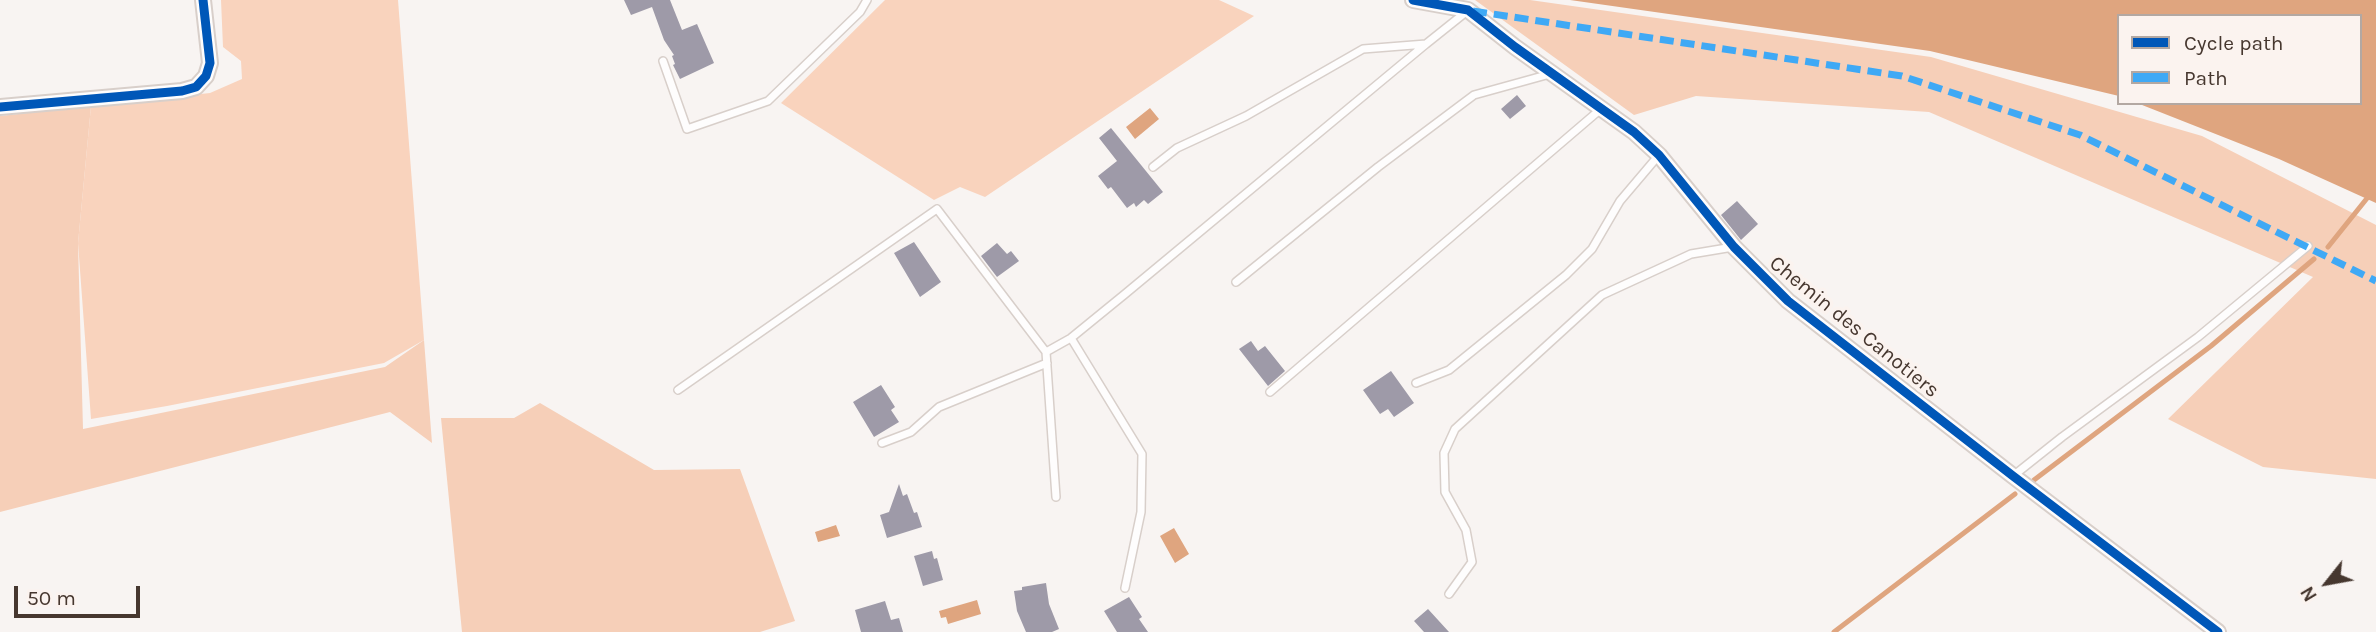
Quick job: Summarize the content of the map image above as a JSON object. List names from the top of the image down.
{
  "streets": {
    "street": ["Chemin des Canotiers"]
  },
  "legend": ["Cycle path", "Path"],
  "scale_bar": "50 m",
  "north": "bottom left"
}
